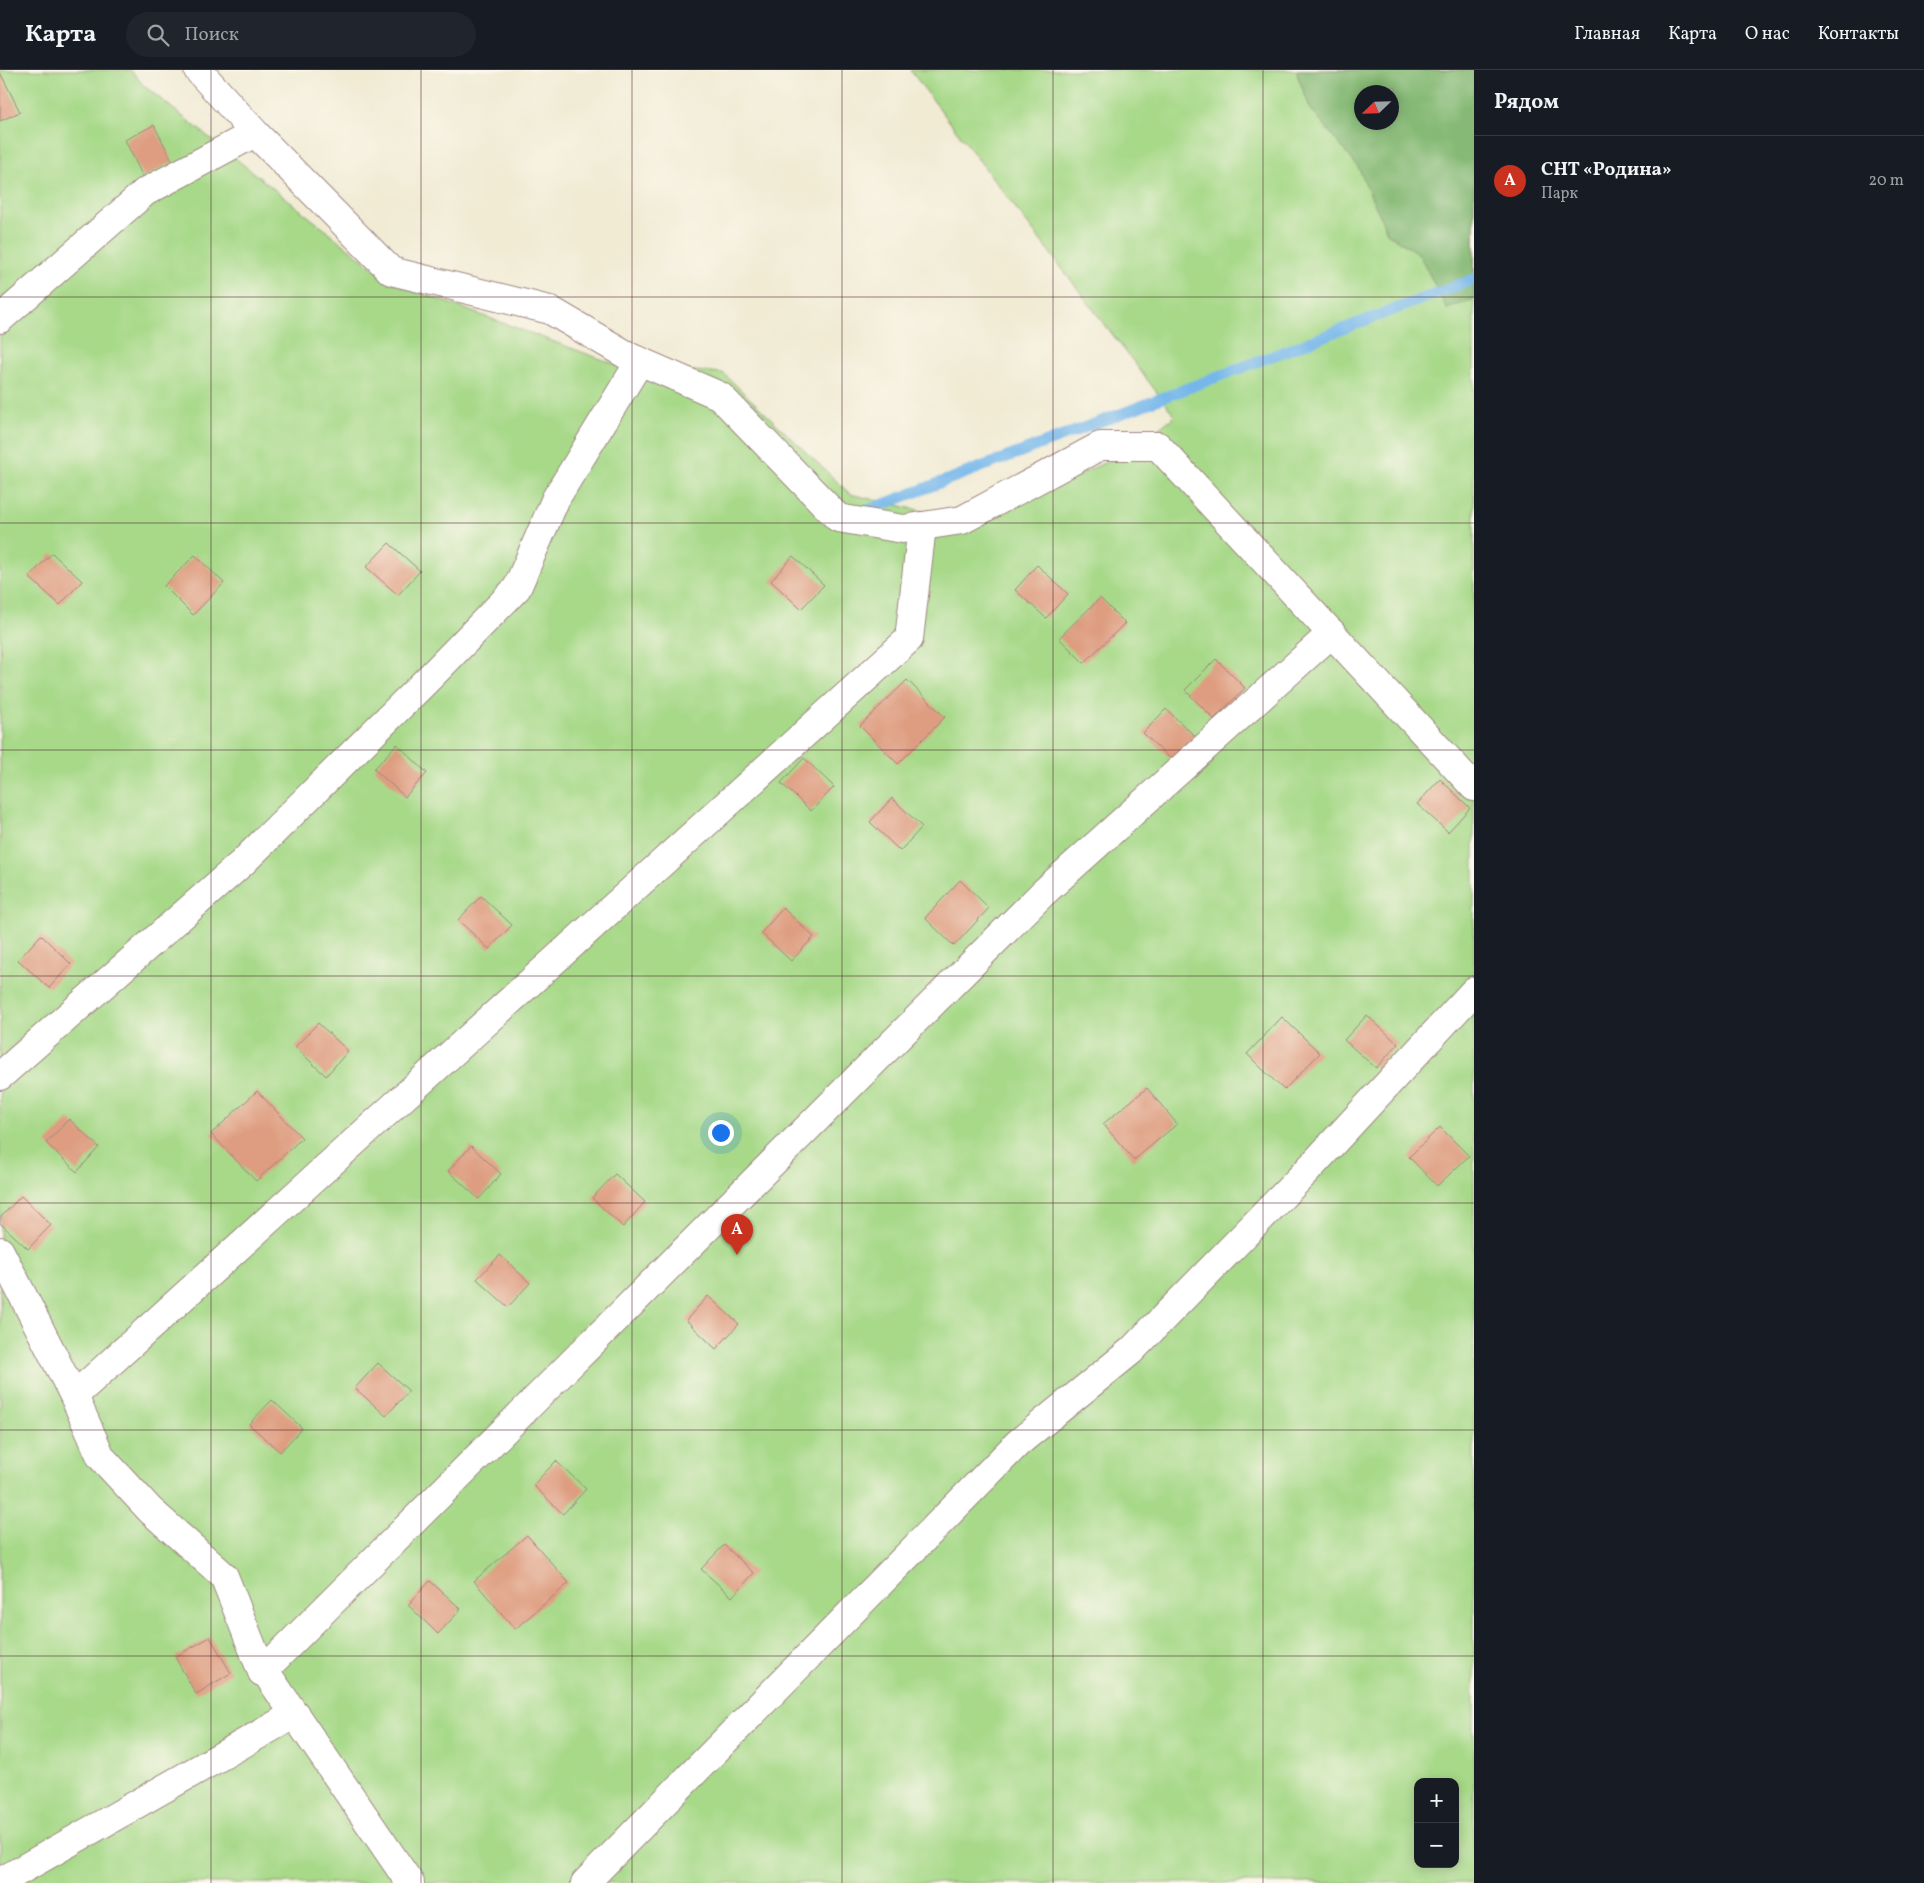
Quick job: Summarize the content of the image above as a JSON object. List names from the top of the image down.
{
  "north": "bottom left",
  "page": {
    "header": "Карта",
    "search": "Поиск",
    "nav": [
      "Главная",
      "Карта",
      "О нас",
      "Контакты"
    ],
    "heading": "Рядом",
    "list": [
      {
        "mark": "A",
        "name": "СНТ «Родина»",
        "note": "Парк",
        "value": "20 m"
      }
    ],
    "pins": "A",
    "map_buttons": ["+", "−"]
  }
}
